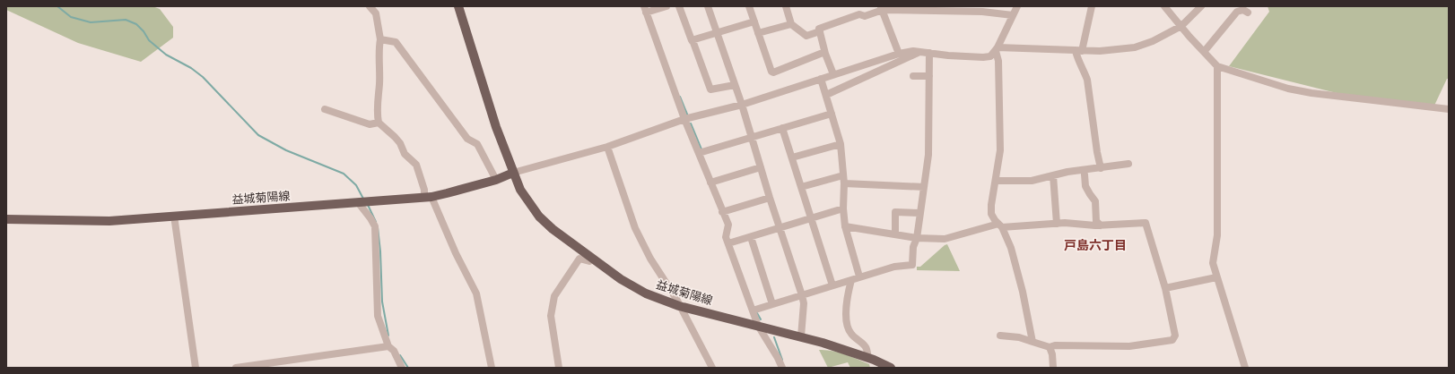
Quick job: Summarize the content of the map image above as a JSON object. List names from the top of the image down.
{
  "streets": {
    "main road": ["益城菊陽線"]
  },
  "districts": ["戸島六丁目"]
}
